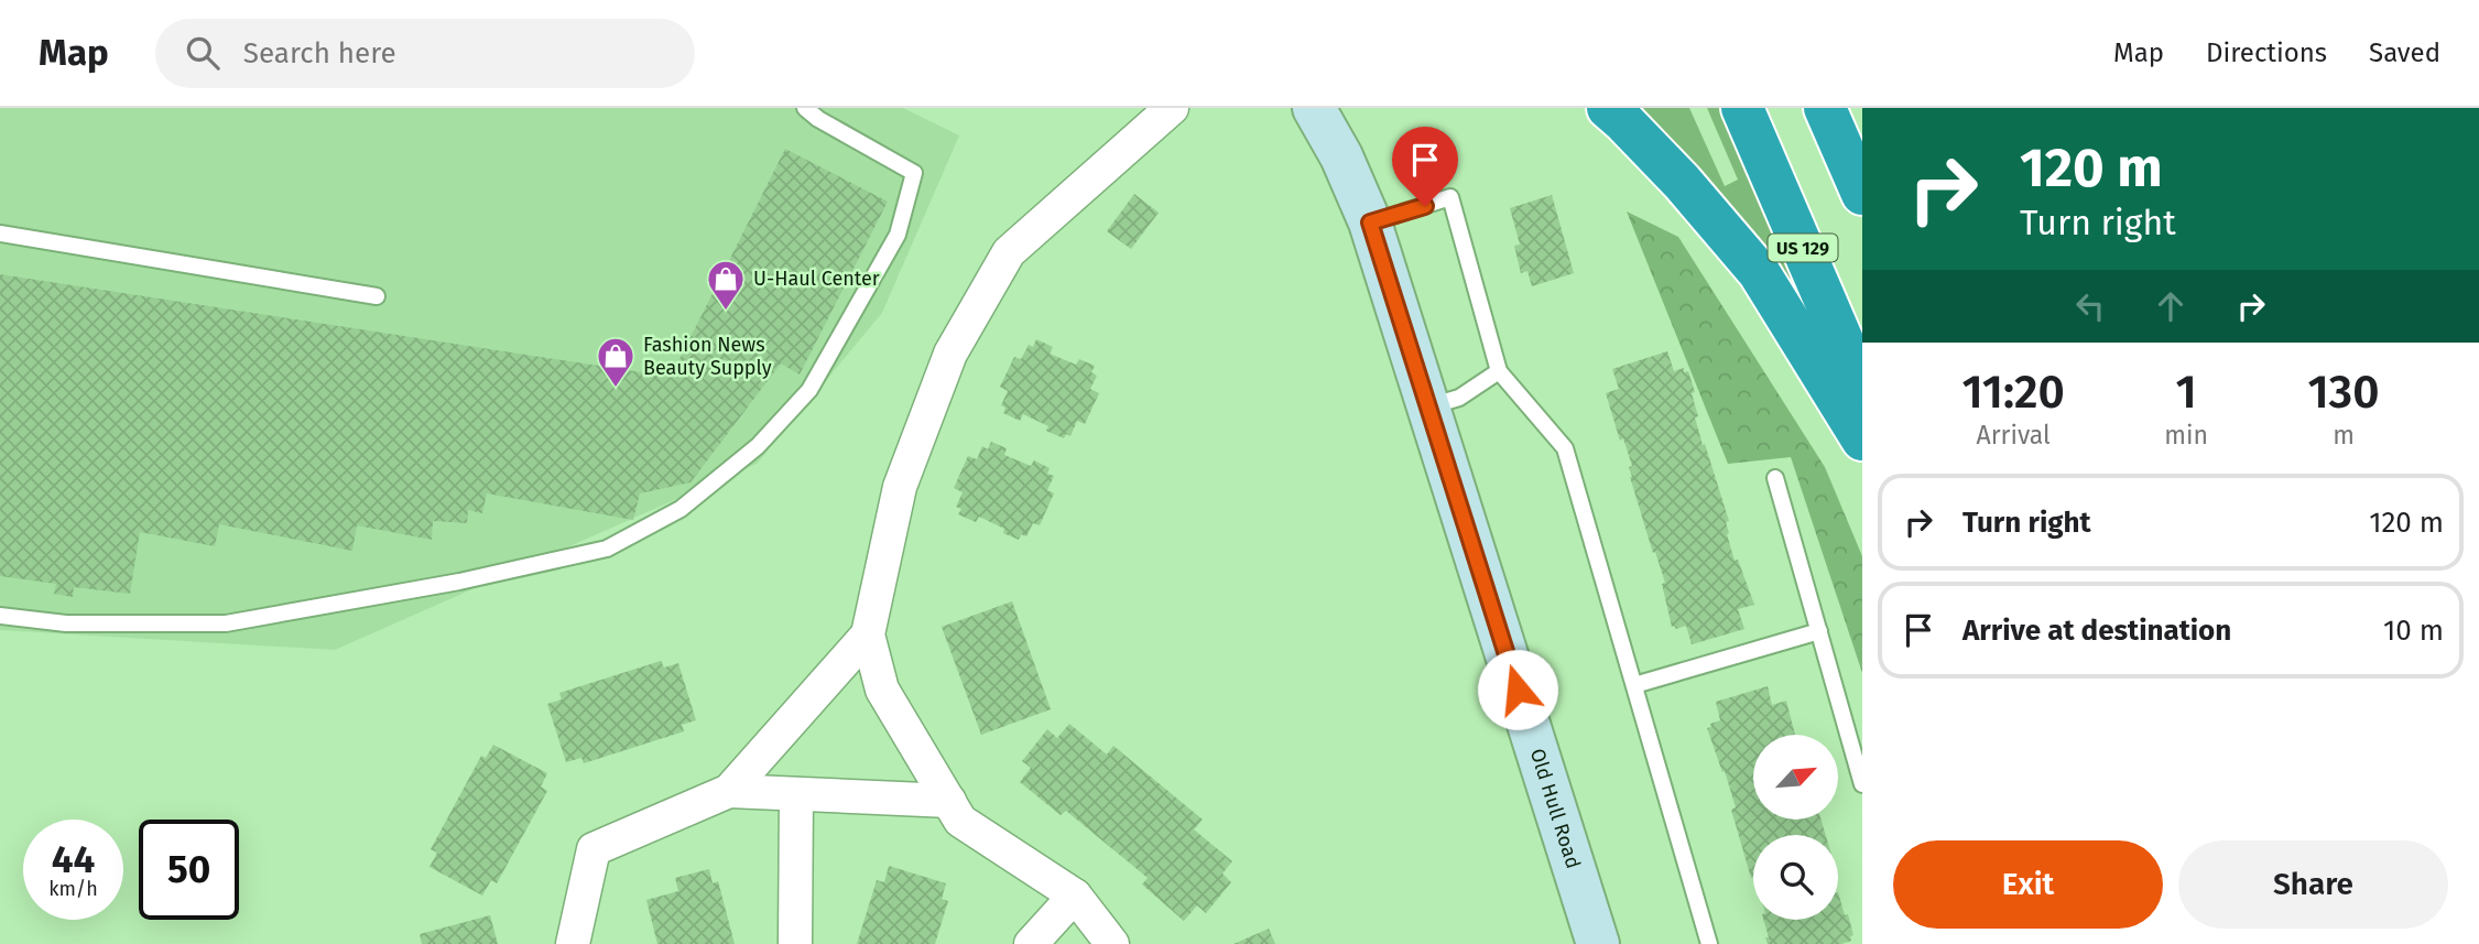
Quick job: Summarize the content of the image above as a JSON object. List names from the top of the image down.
{
  "streets": {
    "highway": ["US 129"],
    "main road": ["Old Hull Road"]
  },
  "places": {
    "shop": ["U-Haul Center", "Fashion News Beauty Supply"]
  },
  "north": "top right",
  "page": {
    "header": "Map",
    "search": "Search here",
    "nav": ["Map", "Directions", "Saved"],
    "turn": ["120 m", "Turn right"],
    "eta": [
      "11:20",
      "Arrival",
      "1",
      "min",
      "130",
      "m"
    ],
    "list": [
      {
        "name": "Turn right",
        "value": "120 m"
      },
      {
        "name": "Arrive at destination",
        "value": "10 m"
      }
    ],
    "speed": "44 km/h",
    "limit": "50",
    "buttons": ["Exit", "Share"]
  }
}
